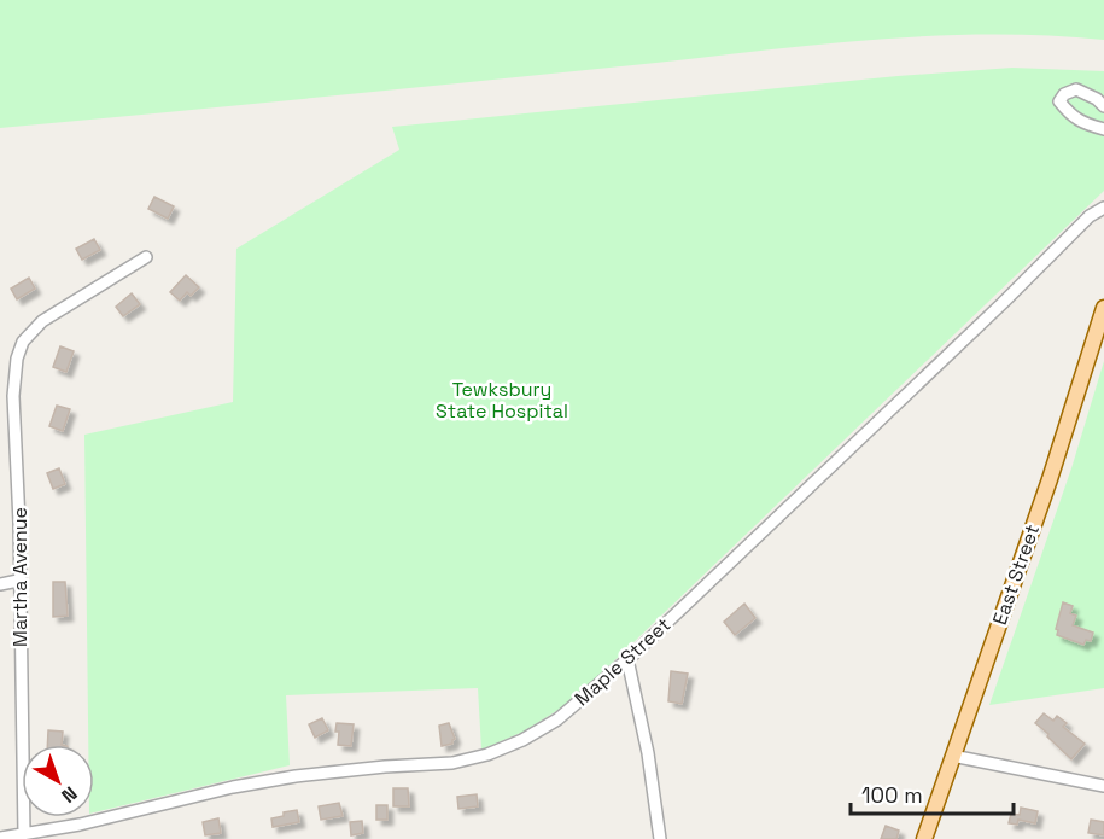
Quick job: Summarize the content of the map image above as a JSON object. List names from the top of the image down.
{
  "streets": {
    "main road": ["East Street"],
    "street": ["Martha Avenue", "Maple Street"]
  },
  "crossings": [
    ["Martha Avenue", "Maple Street"]
  ],
  "parks": ["Tewksbury State Hospital"],
  "scale_bar": "100 m",
  "north": "bottom right"
}
